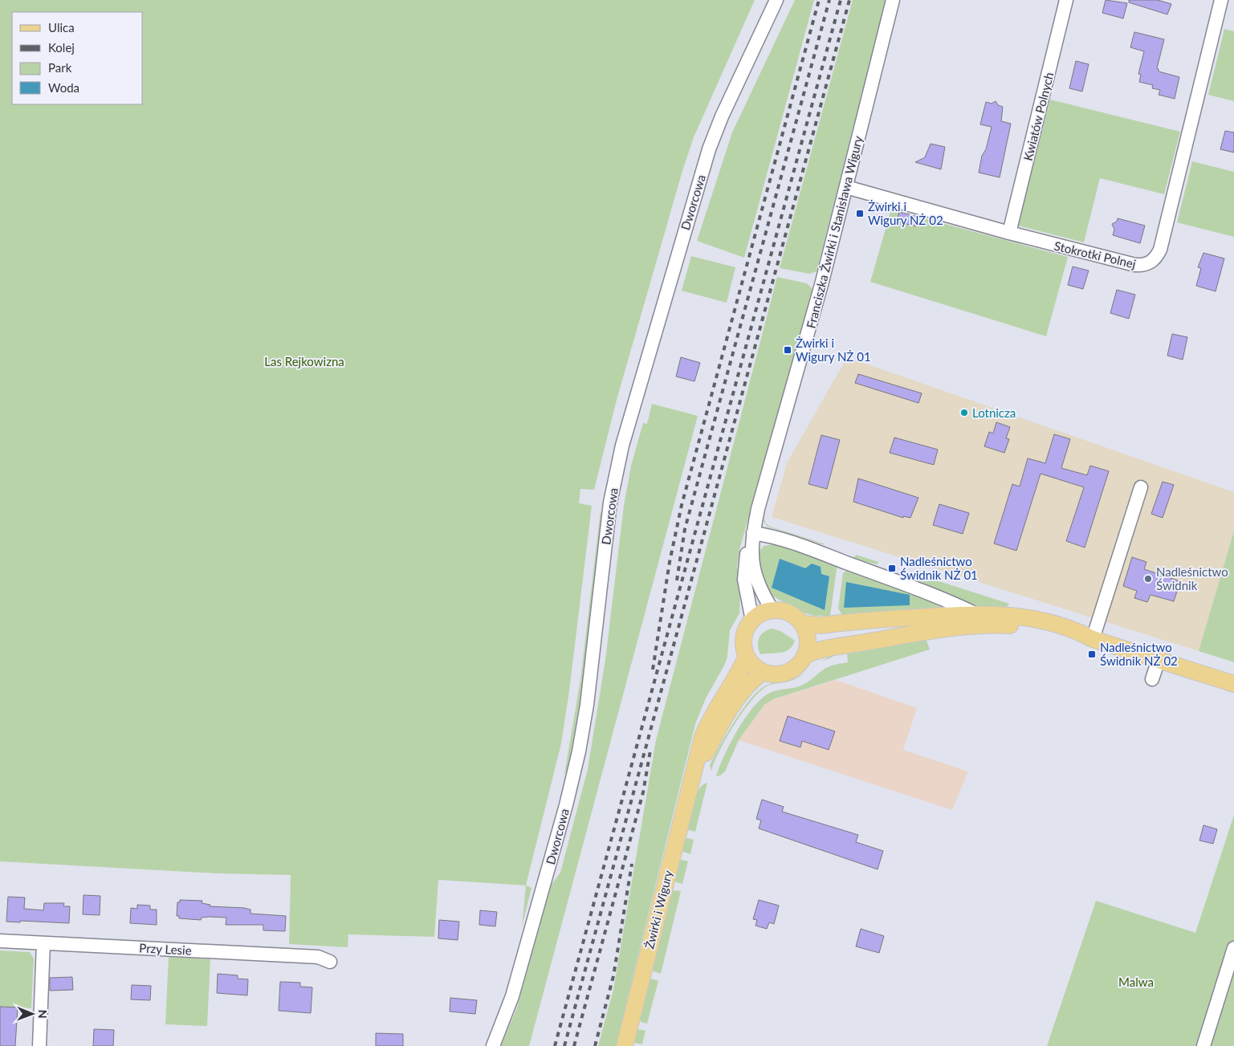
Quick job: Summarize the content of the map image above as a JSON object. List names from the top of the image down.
{
  "streets": {
    "main road": ["Żwirki i Wigury"],
    "street": [
      "Kwiatów Polnych",
      "Dworcowa",
      "Franciszka Żwirki i Stanisława Wigury",
      "Stokrotki Polnej",
      "Przy Lesie"
    ]
  },
  "crossings": [
    ["Kwiatów Polnych", "Stokrotki Polnej"],
    ["Franciszka Żwirki i Stanisława Wigury", "Stokrotki Polnej"]
  ],
  "parks": ["Las Rejkowizna", "Malwa"],
  "places": {
    "transit": [
      "Żwirki i Wigury NŻ 02",
      "Żwirki i Wigury NŻ 01",
      "Nadleśnictwo Świdnik NŻ 01",
      "Nadleśnictwo Świdnik NŻ 02"
    ],
    "other": ["Lotnicza", "Nadleśnictwo Świdnik"]
  },
  "legend": [
    "Ulica",
    "Kolej",
    "Park",
    "Woda"
  ],
  "north": "right"
}
